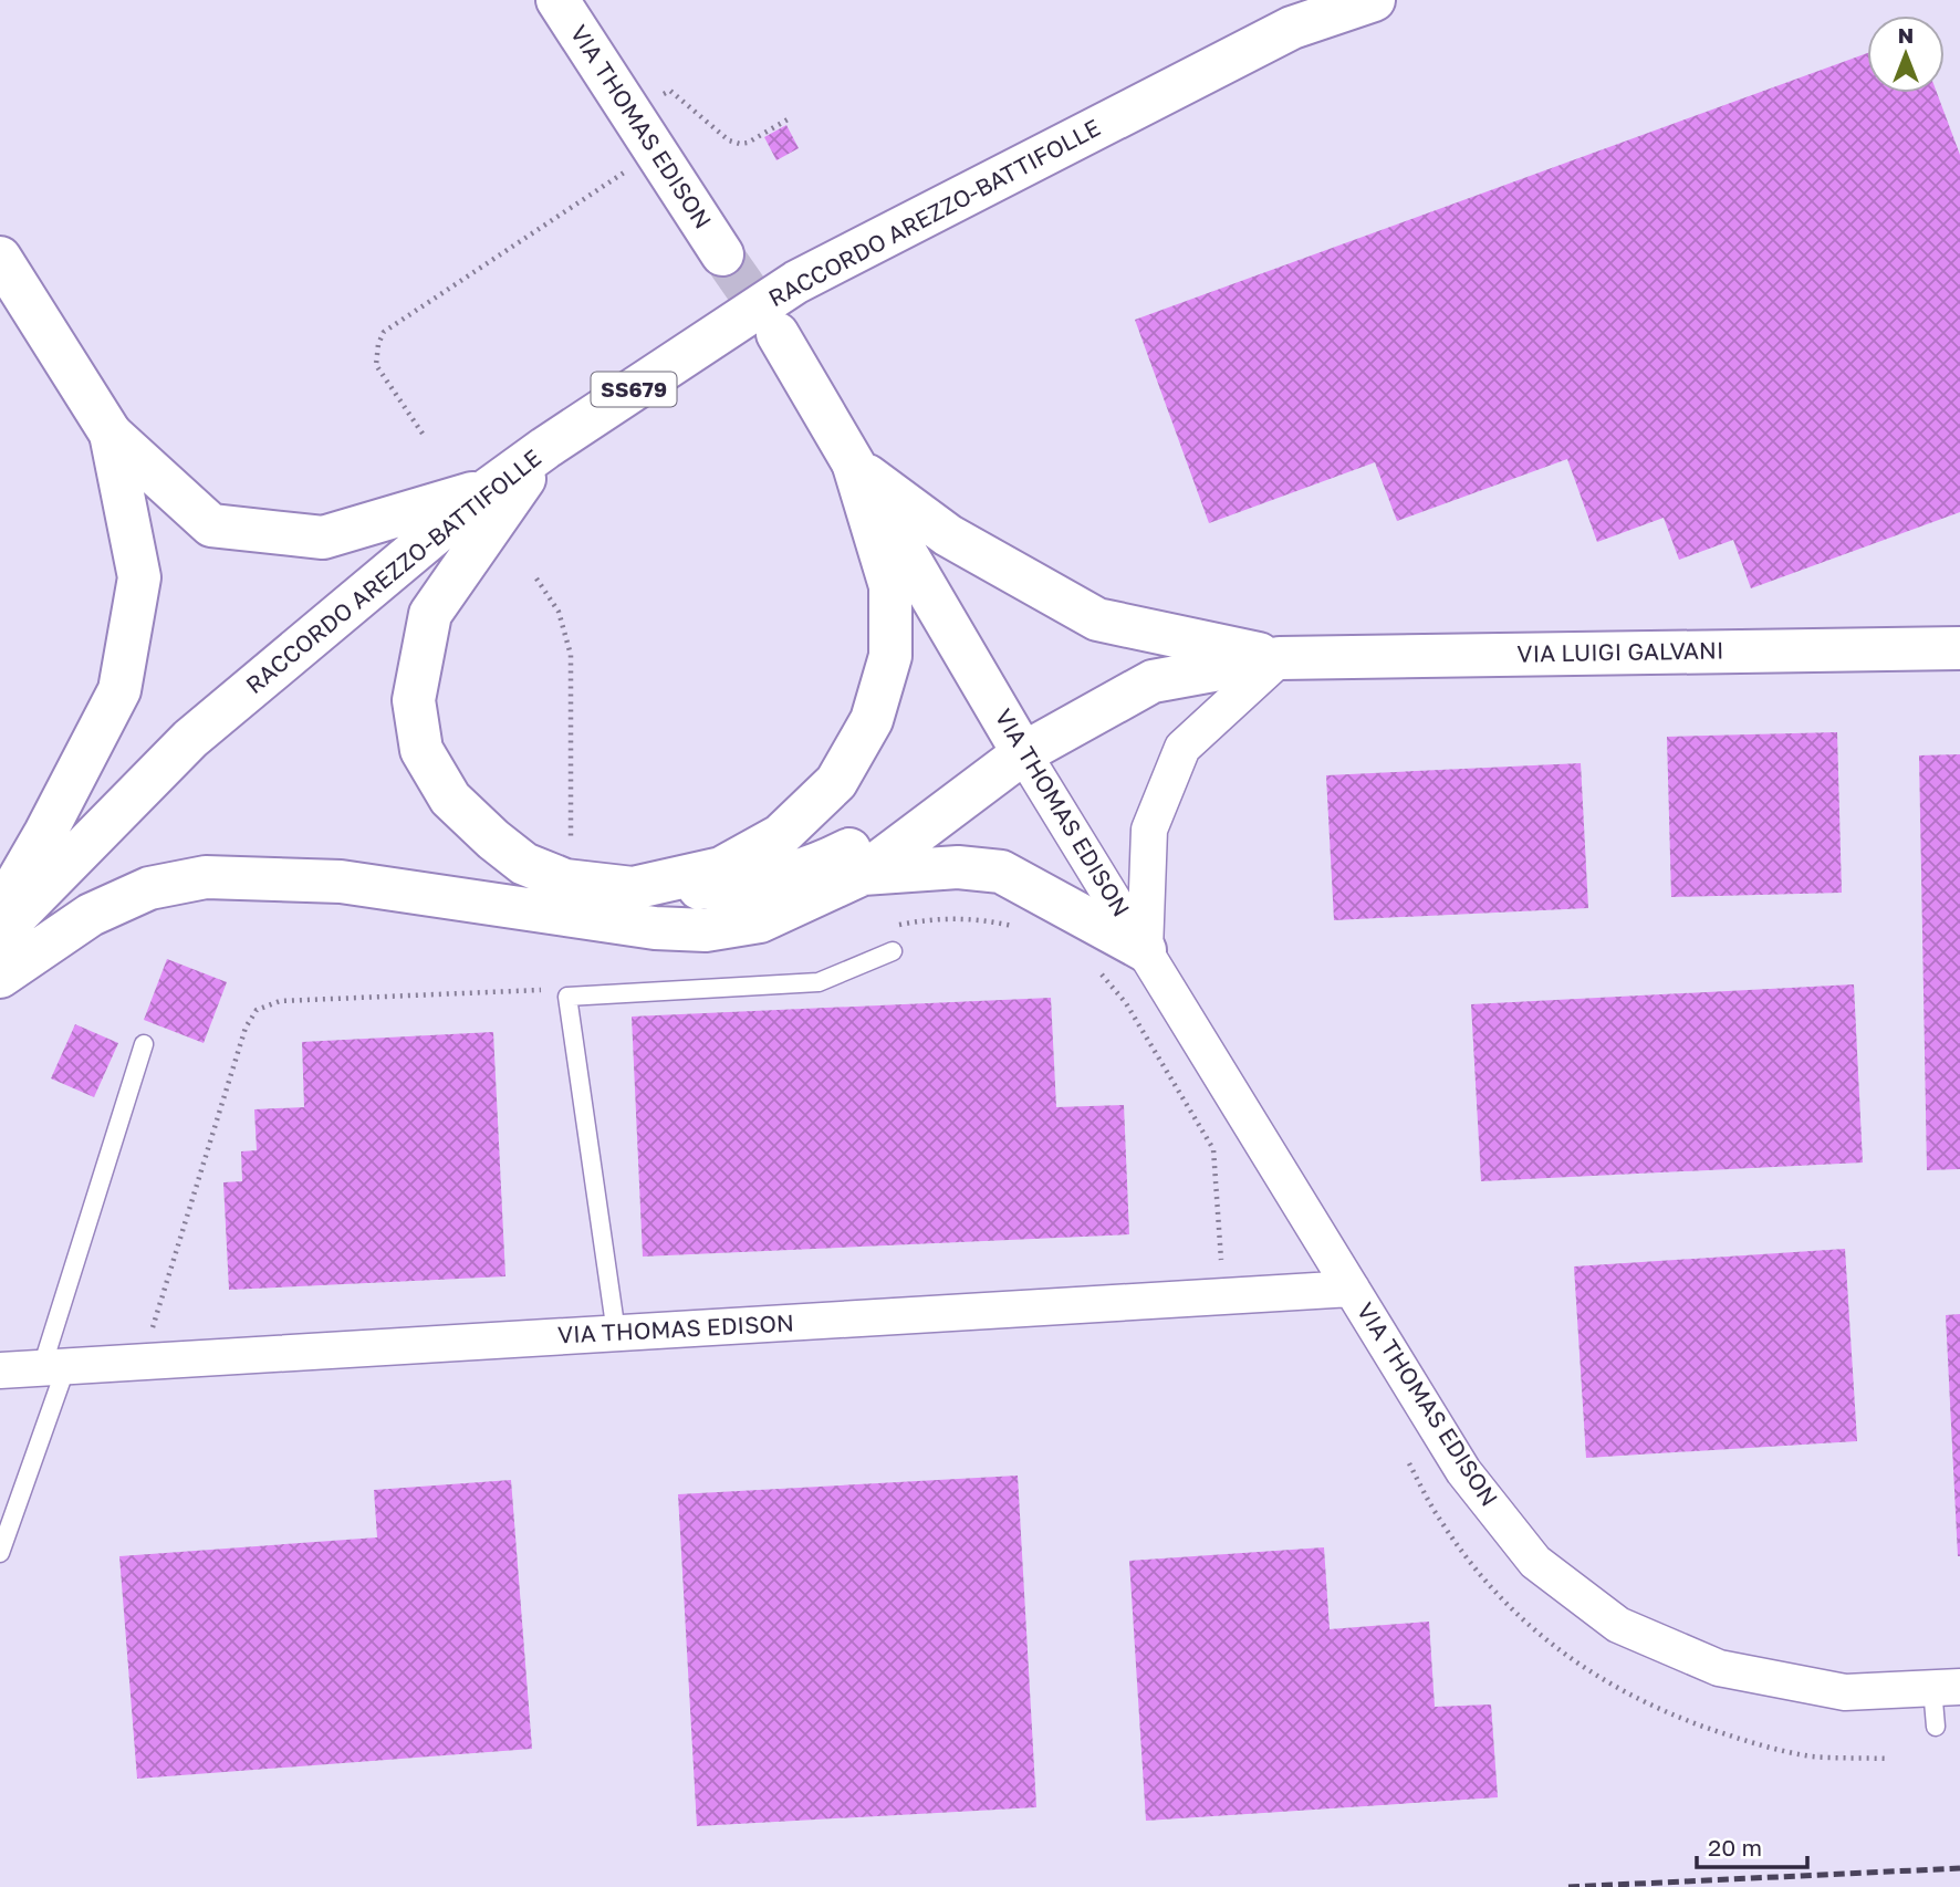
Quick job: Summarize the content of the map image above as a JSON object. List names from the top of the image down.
{
  "streets": {
    "main road": [
      "VIA THOMAS EDISON",
      "RACCORDO AREZZO-BATTIFOLLE",
      "SS679",
      "VIA LUIGI GALVANI"
    ]
  },
  "crossings": [
    ["VIA THOMAS EDISON", "VIA LUIGI GALVANI"]
  ],
  "scale_bar": "20 m",
  "north": "top"
}
